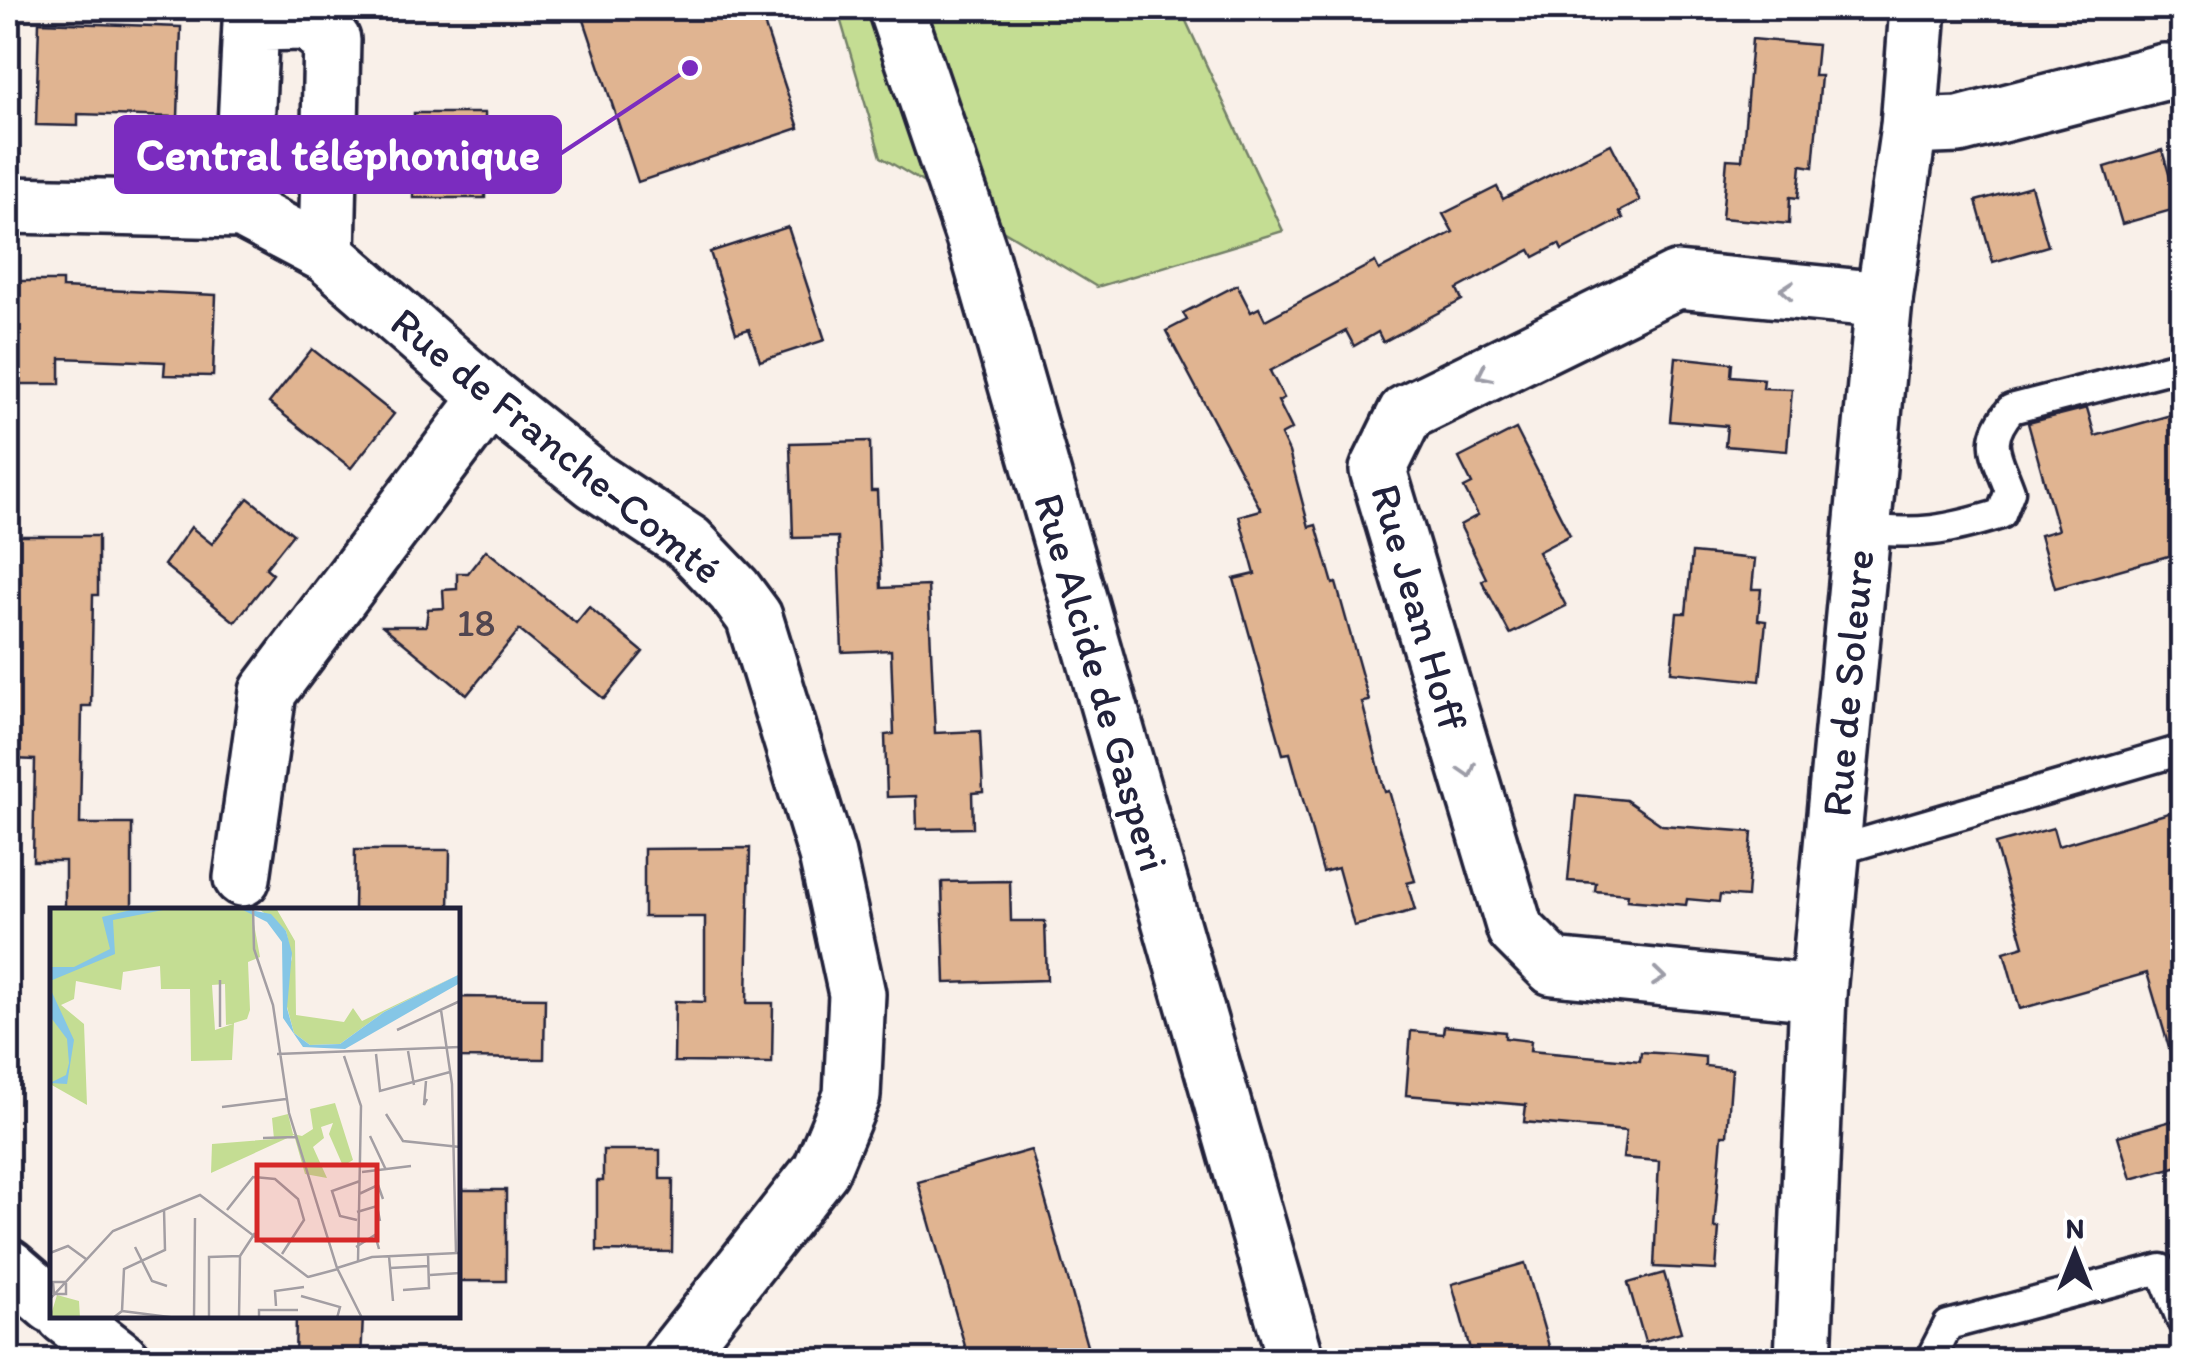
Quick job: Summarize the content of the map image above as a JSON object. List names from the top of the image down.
{
  "streets": {
    "street": [
      "Rue de Franche-Comté",
      "Rue Jean Hoff",
      "Rue Alcide de Gasperi",
      "Rue de Soleure"
    ]
  },
  "crossings": [
    ["Rue Jean Hoff", "Rue de Soleure"]
  ],
  "places": ["Central téléphonique"],
  "house_numbers": ["18"],
  "north": "top"
}
